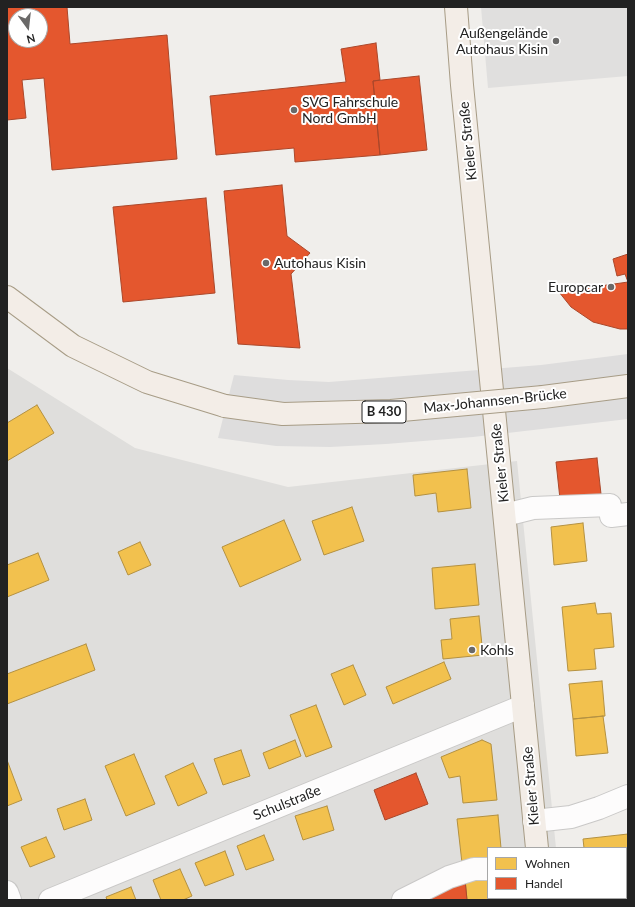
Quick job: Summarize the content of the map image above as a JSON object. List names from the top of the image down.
{
  "streets": {
    "main road": ["Kieler Straße", "Max-Johannsen-Brücke", "B 430"],
    "street": ["Schulstraße"]
  },
  "crossings": [
    ["Kieler Straße", "Schulstraße"]
  ],
  "places": [
    "Außengelände Autohaus Kisin",
    "SVG Fahrschule Nord GmbH",
    "Autohaus Kisin",
    "Europcar",
    "Kohls"
  ],
  "legend": ["Wohnen", "Handel"],
  "north": "bottom"
}
